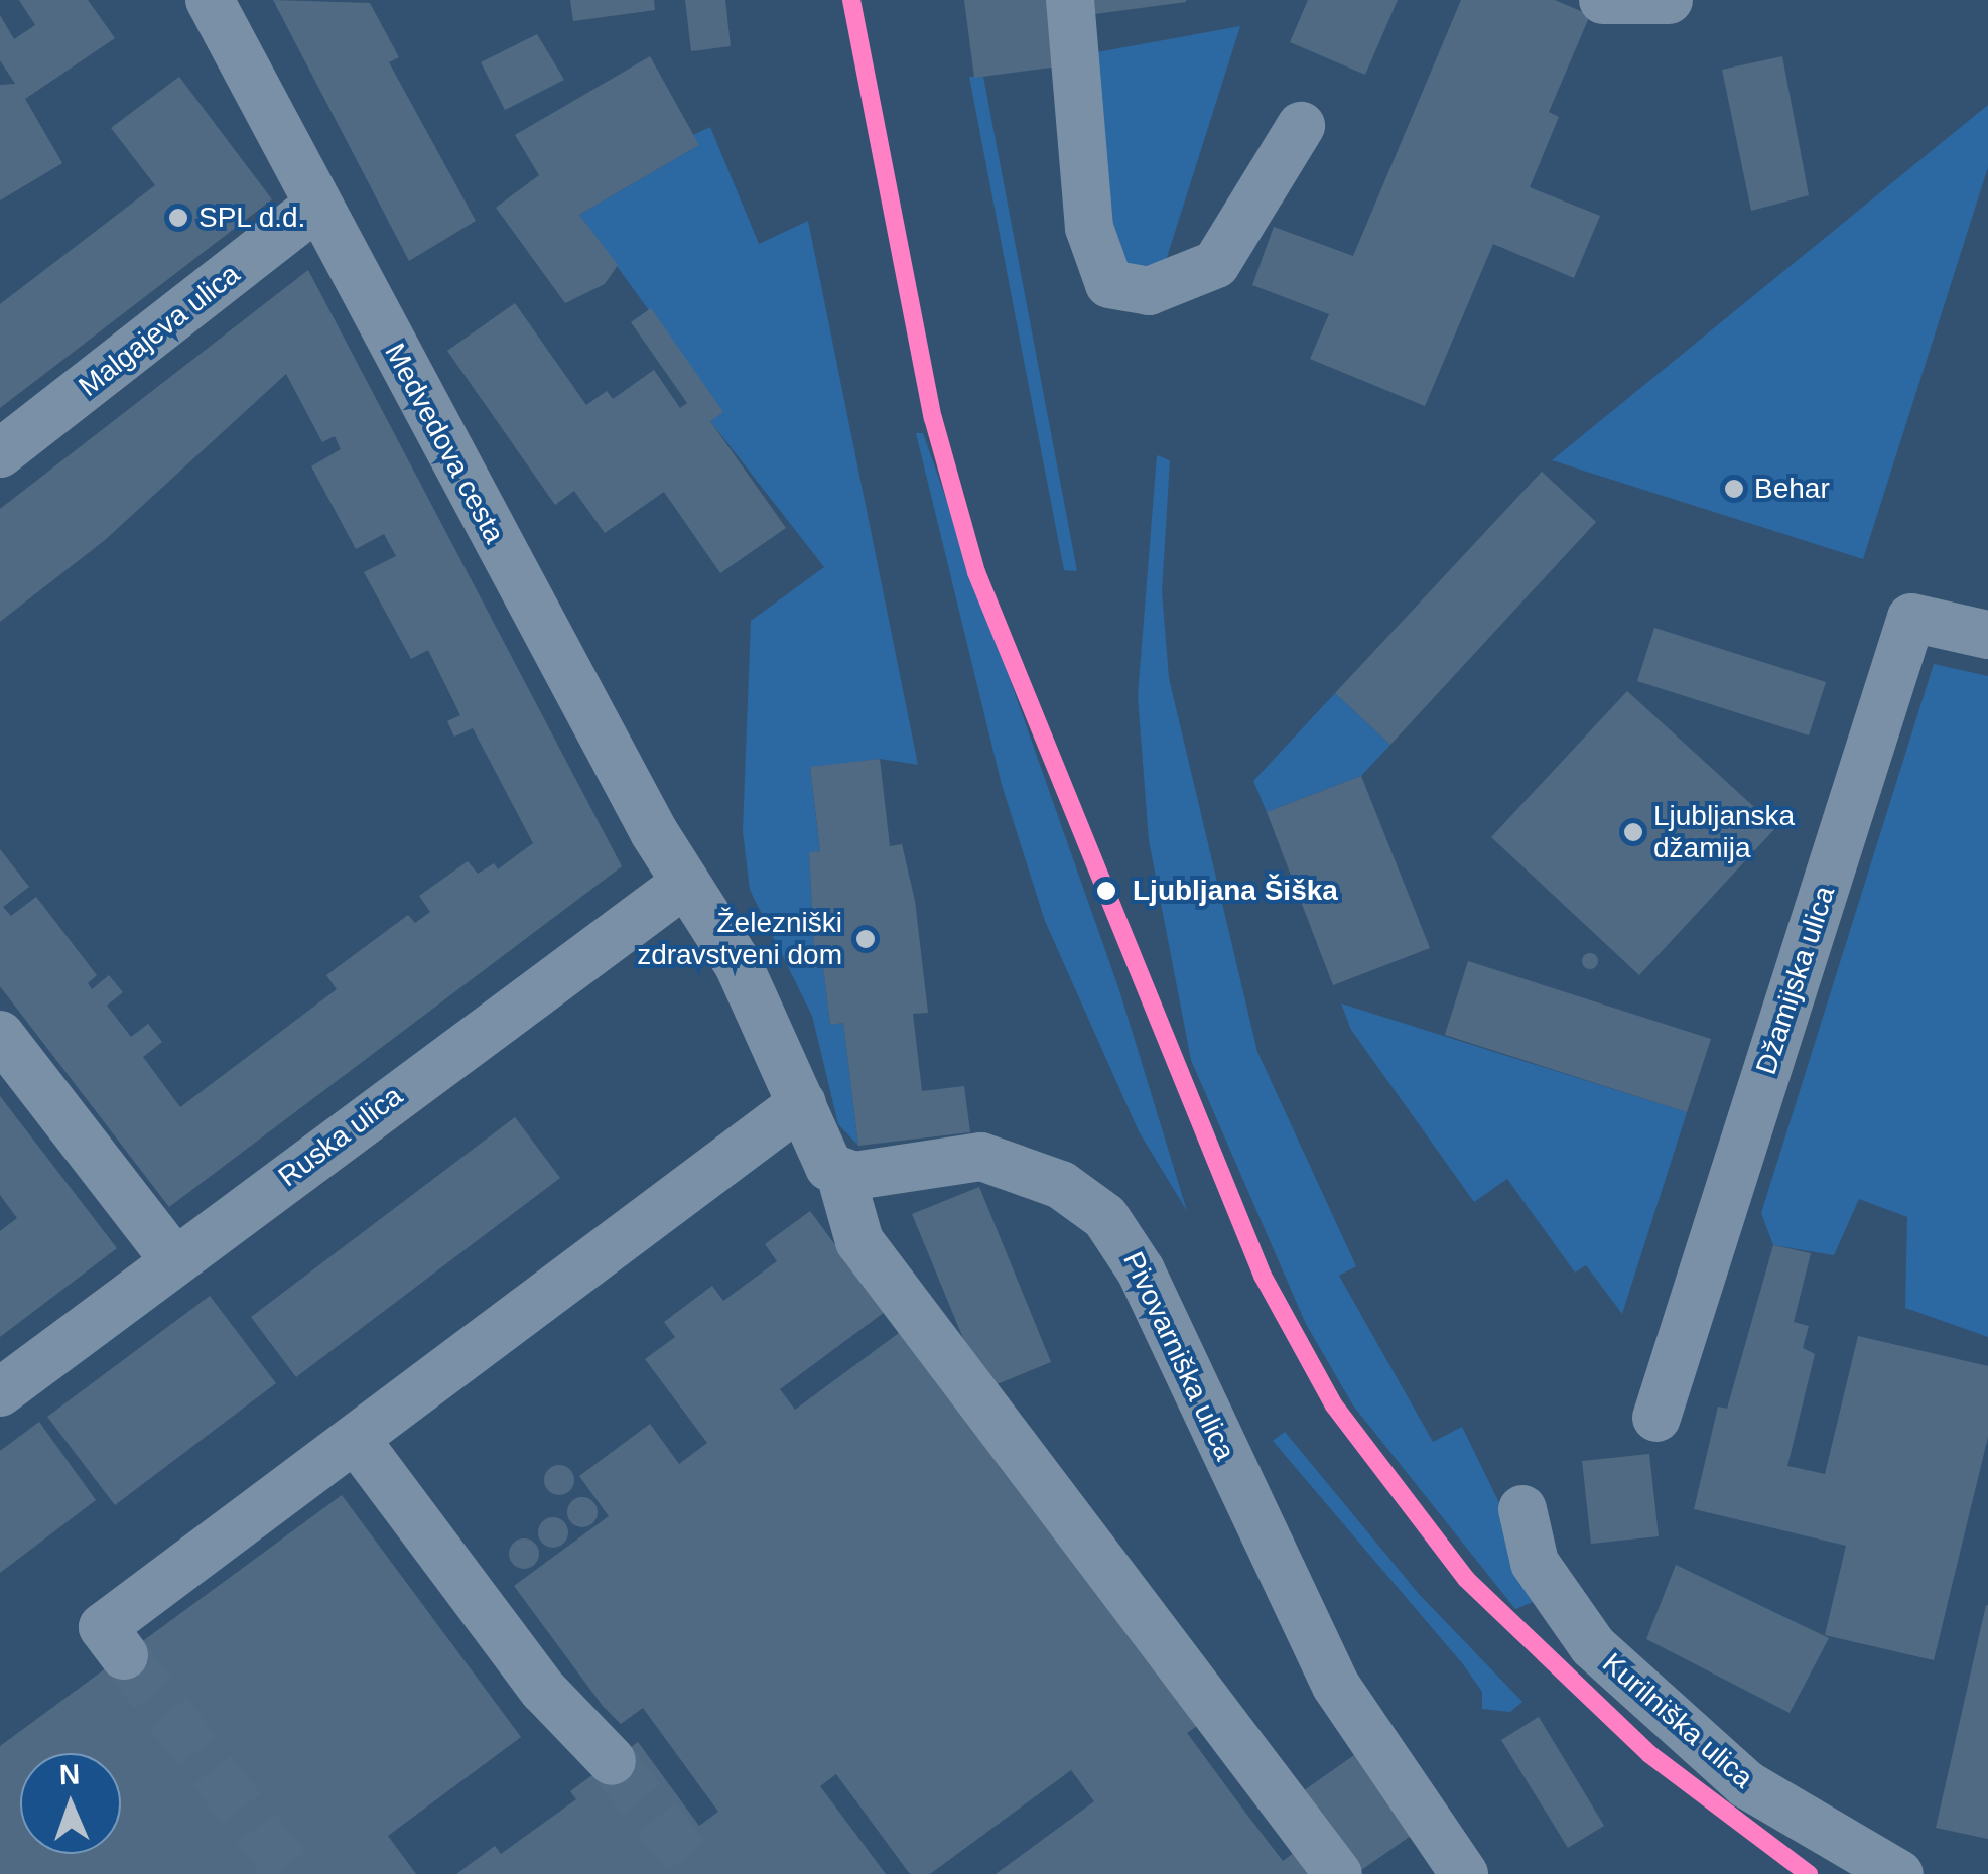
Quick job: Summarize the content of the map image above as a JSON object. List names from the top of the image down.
{
  "streets": {
    "street": [
      "Malgajeva ulica",
      "Medvedova cesta",
      "Džamijska ulica",
      "Ruska ulica",
      "Pivovarniška ulica",
      "Kurilniška ulica"
    ]
  },
  "crossings": [
    ["Malgajeva ulica", "Medvedova cesta"],
    ["Medvedova cesta", "Ruska ulica"]
  ],
  "places": [
    "SPL d.d.",
    "Behar",
    "Ljubljanska džamija",
    "Ljubljana Šiška",
    "Železniški zdravstveni dom"
  ],
  "north": "top"
}
